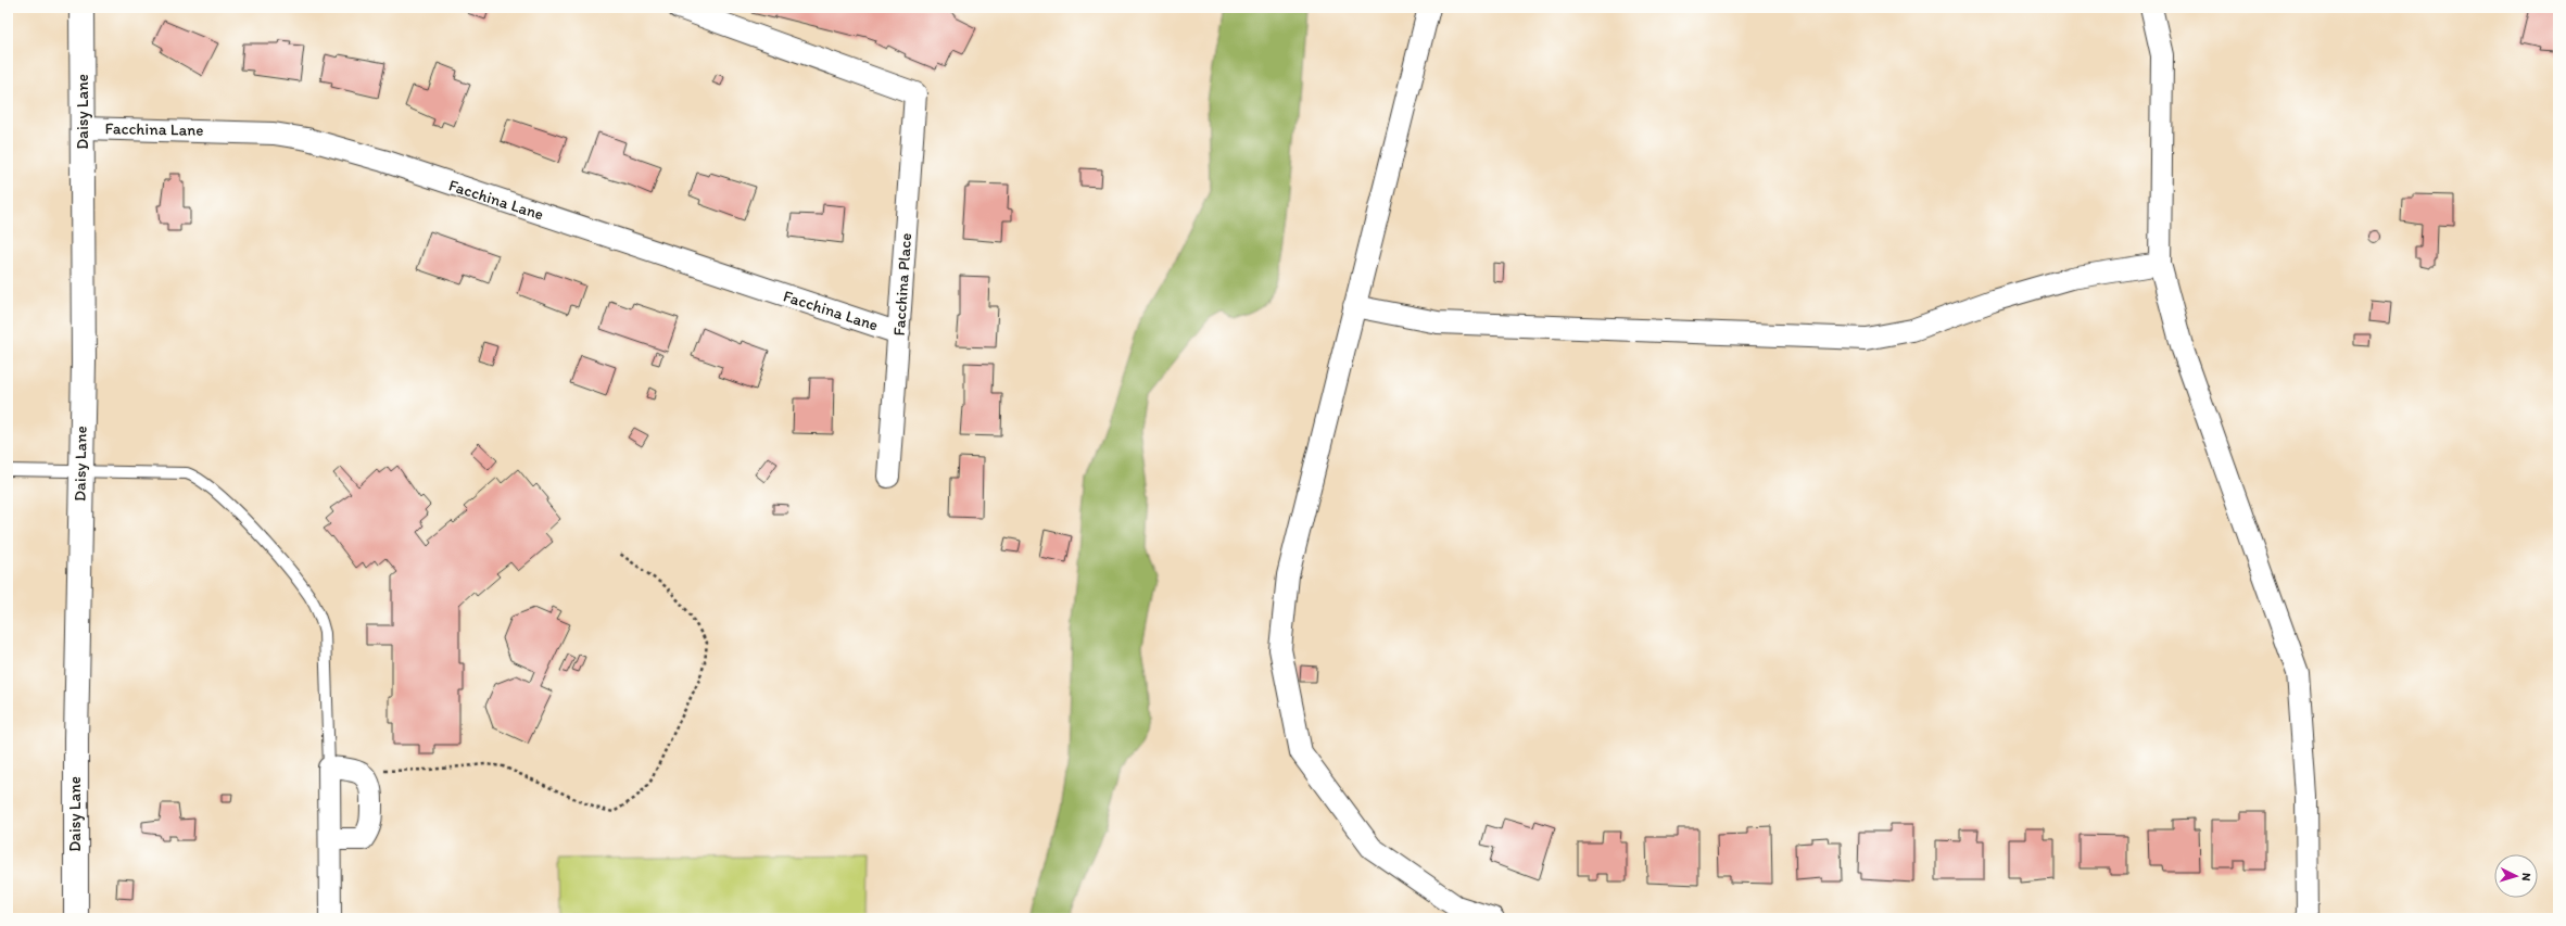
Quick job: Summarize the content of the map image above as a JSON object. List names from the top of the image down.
{
  "streets": {
    "street": ["Daisy Lane", "Facchina Lane", "Facchina Place"]
  },
  "crossings": [
    ["Daisy Lane", "Facchina Lane"],
    ["Facchina Lane", "Facchina Place"]
  ],
  "north": "right"
}
